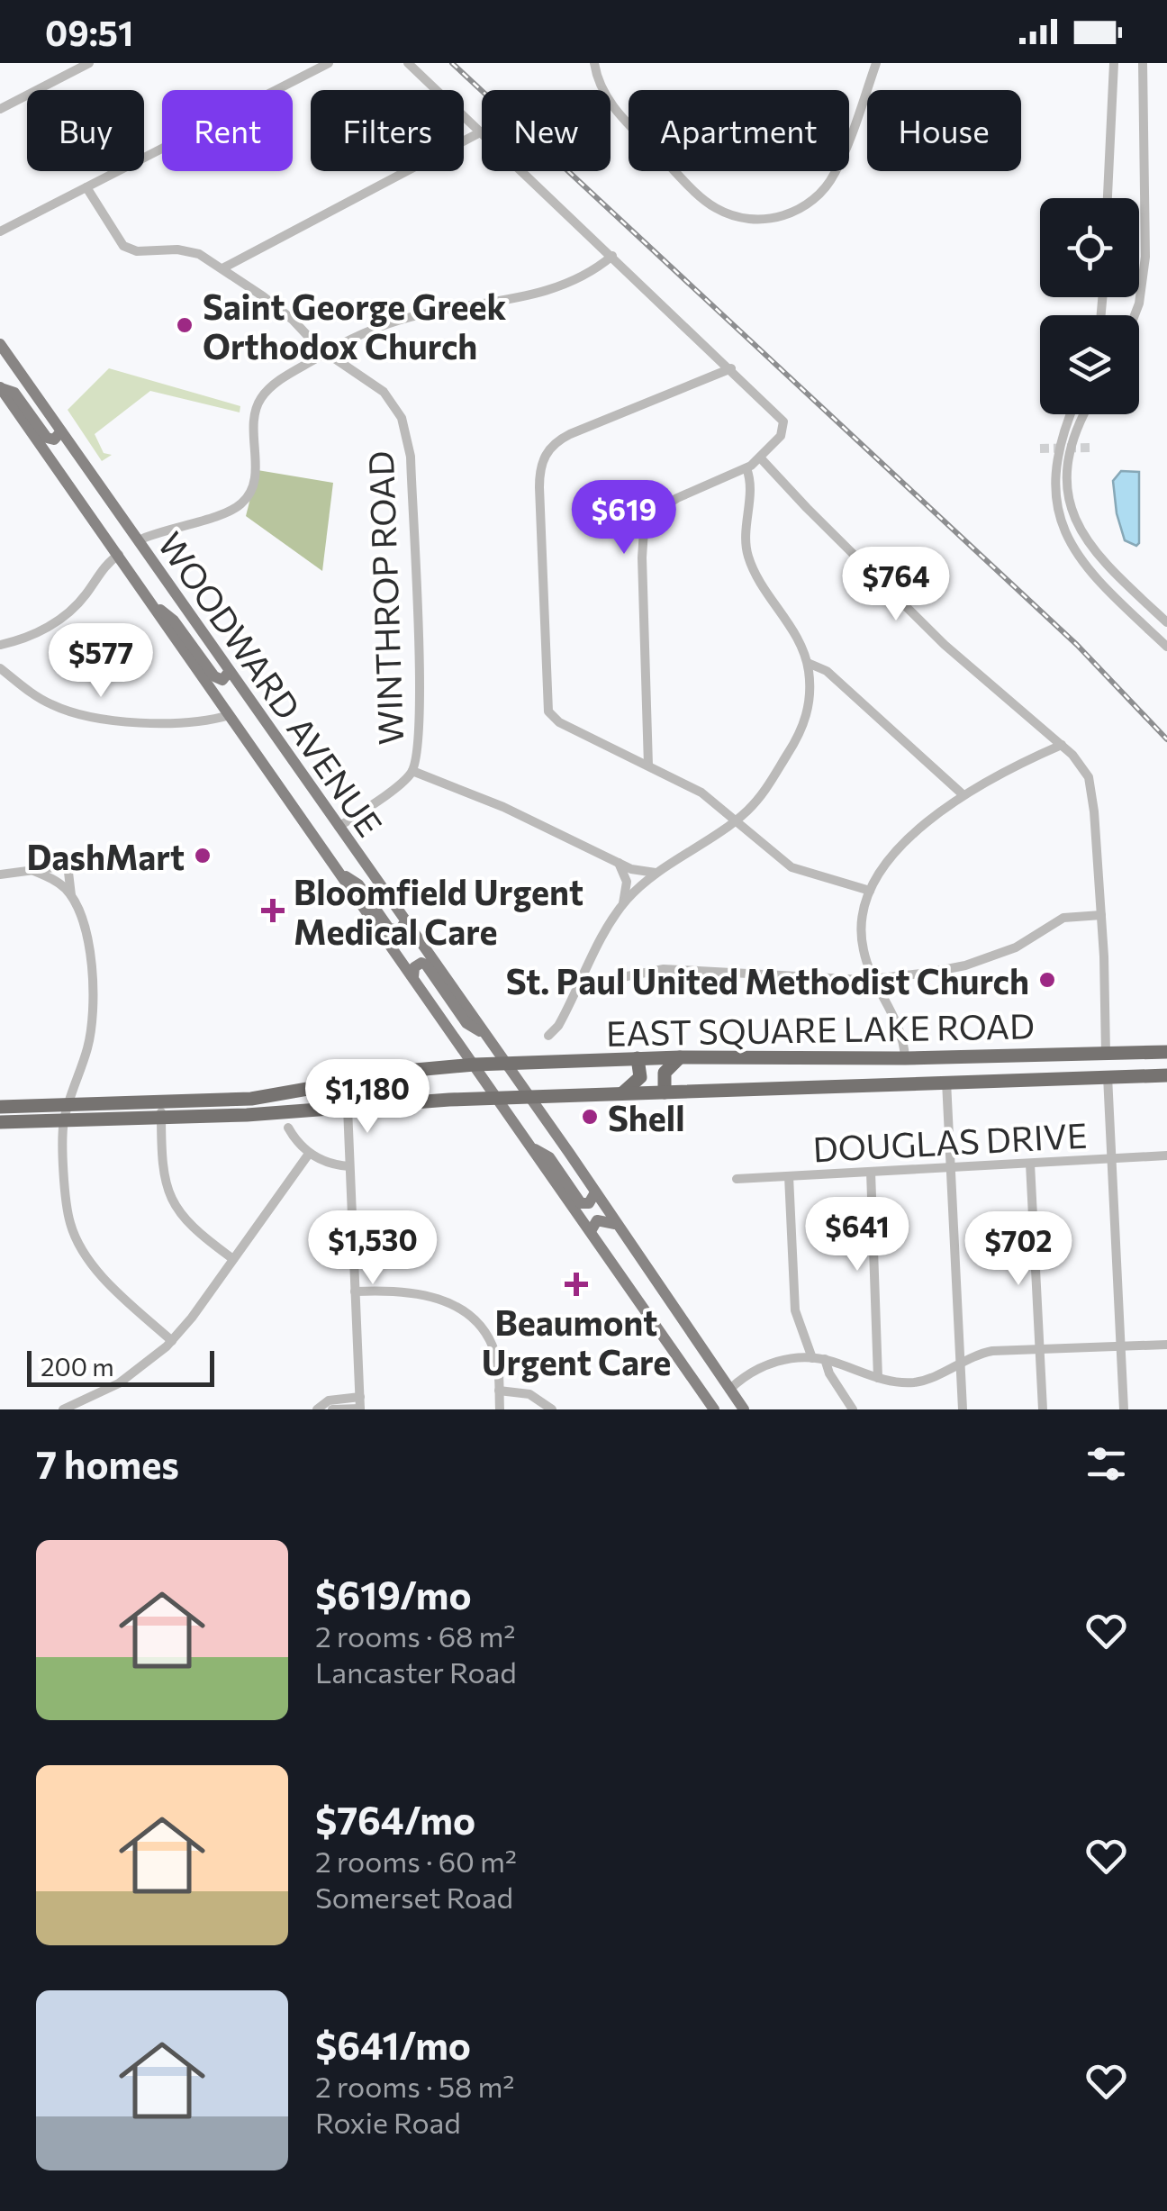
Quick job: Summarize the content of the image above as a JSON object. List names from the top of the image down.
{
  "streets": {
    "highway": ["EAST SQUARE LAKE ROAD"],
    "main road": ["WOODWARD AVENUE"],
    "street": ["WINTHROP ROAD", "DOUGLAS DRIVE"]
  },
  "crossings": [
    ["WINTHROP ROAD", "WOODWARD AVENUE"],
    ["WOODWARD AVENUE", "EAST SQUARE LAKE ROAD"]
  ],
  "places": {
    "other": [
      "Saint George Greek Orthodox Church",
      "DashMart",
      "St. Paul United Methodist Church",
      "Shell"
    ],
    "health": ["Bloomfield Urgent Medical Care", "Beaumont Urgent Care"]
  },
  "scale_bar": "200 m",
  "page": {
    "status": "09:51",
    "chip": [
      "Buy",
      "Rent",
      "Filters",
      "New",
      "Apartment",
      "House"
    ],
    "price": [
      "$619",
      "$764",
      "$577",
      "$1,180",
      "$641",
      "$1,530",
      "$702"
    ],
    "scale": "200 m",
    "heading": "7 homes",
    "list": [
      {
        "name": "$619/mo",
        "note": "2 rooms · 68 m² · Lancaster Road"
      },
      {
        "name": "$764/mo",
        "note": "2 rooms · 60 m² · Somerset Road"
      },
      {
        "name": "$641/mo",
        "note": "2 rooms · 58 m² · Roxie Road"
      }
    ]
  }
}
